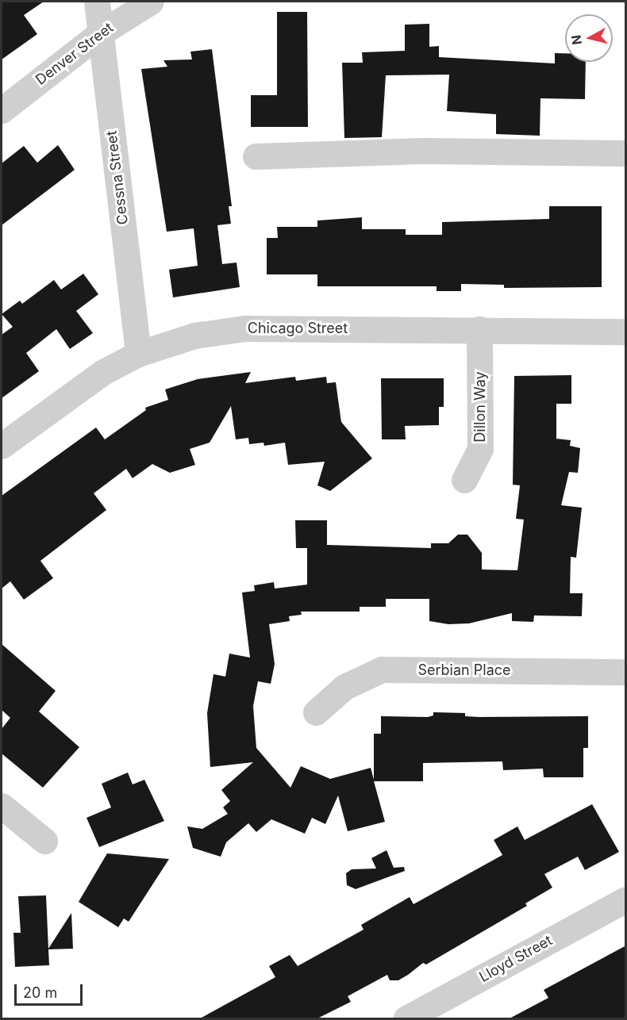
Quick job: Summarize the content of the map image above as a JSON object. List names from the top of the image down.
{
  "streets": {
    "street": [
      "Denver Street",
      "Cessna Street",
      "Chicago Street",
      "Dillon Way",
      "Serbian Place",
      "Lloyd Street"
    ]
  },
  "crossings": [
    ["Denver Street", "Cessna Street"],
    ["Cessna Street", "Chicago Street"],
    ["Chicago Street", "Dillon Way"]
  ],
  "scale_bar": "20 m",
  "north": "left"
}
